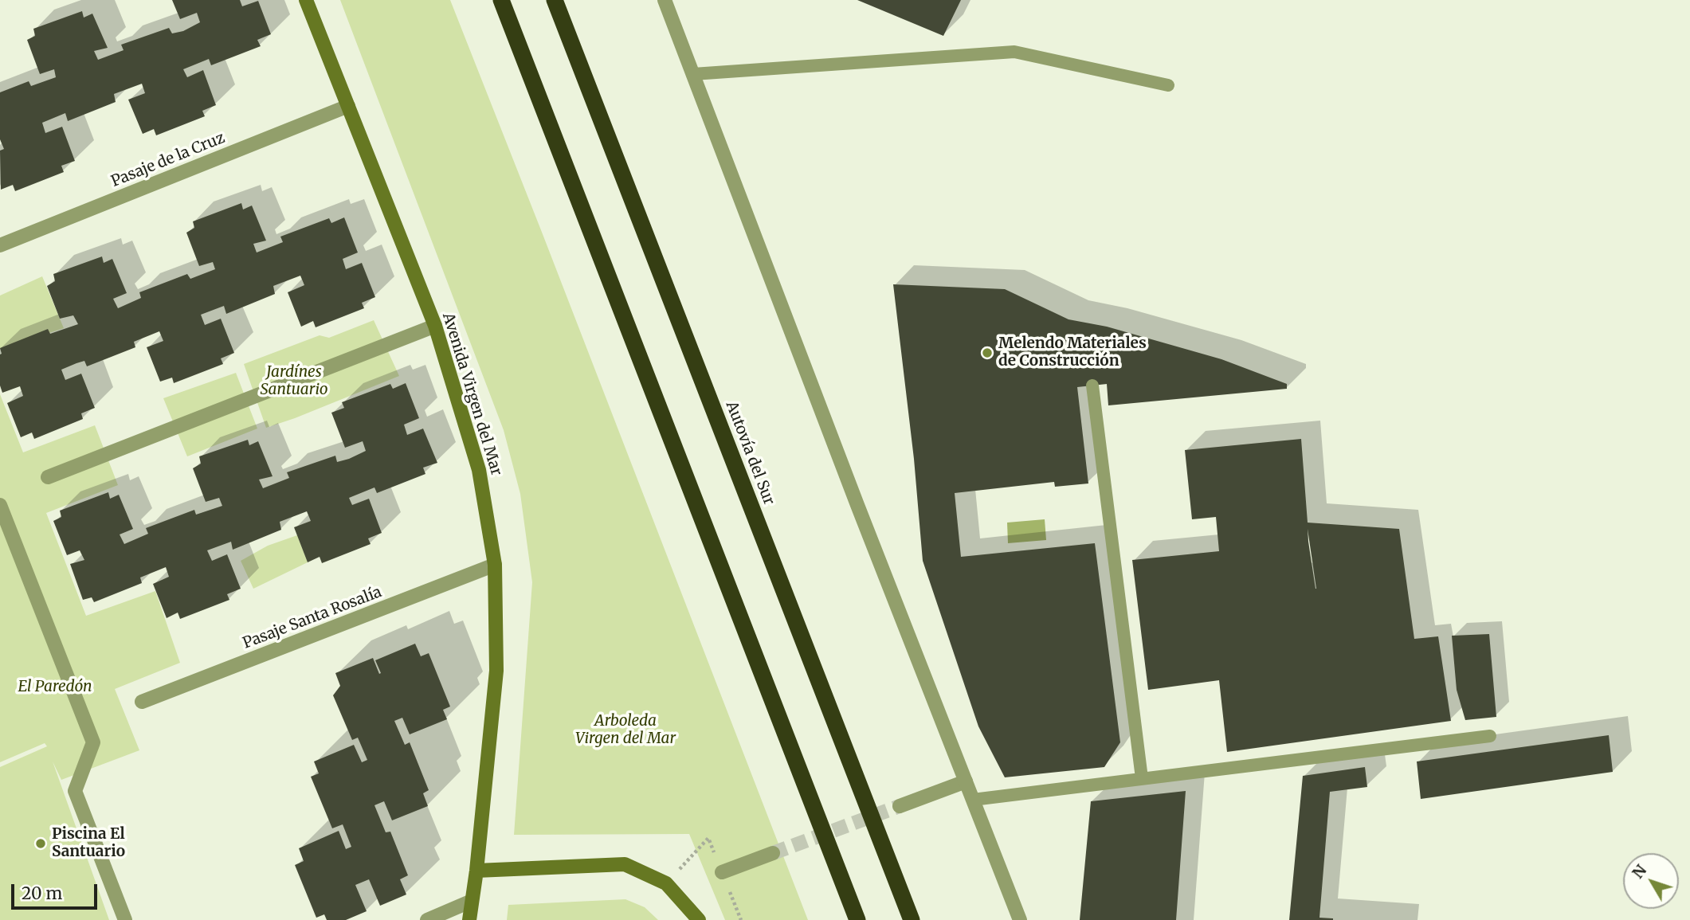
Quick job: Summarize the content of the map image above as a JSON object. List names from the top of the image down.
{
  "streets": {
    "highway": ["Autovía del Sur"],
    "main road": ["Avenida Virgen del Mar"],
    "street": ["Pasaje de la Cruz", "Pasaje Santa Rosalía"]
  },
  "crossings": [
    ["Pasaje de la Cruz", "Avenida Virgen del Mar"],
    ["Avenida Virgen del Mar", "Pasaje Santa Rosalía"]
  ],
  "parks": ["Jardínes Santuario", "El Paredón", "Arboleda Virgen del Mar"],
  "places": ["Melendo Materiales de Construcción", "Piscina El Santuario"],
  "scale_bar": "20 m",
  "north": "top left"
}
